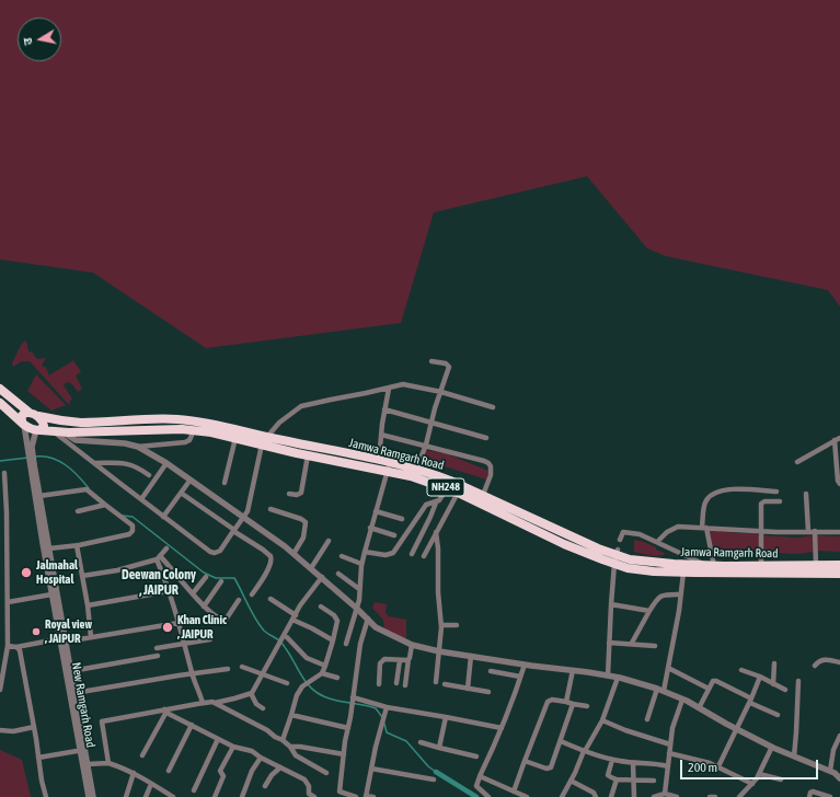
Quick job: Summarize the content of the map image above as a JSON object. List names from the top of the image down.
{
  "streets": {
    "highway": ["Jamwa Ramgarh Road", "NH248"],
    "street": ["New Ramgarh Road"]
  },
  "crossings": [
    ["Jamwa Ramgarh Road", "NH248"]
  ],
  "districts": ["Deewan Colony , JAIPUR"],
  "places": ["Jalmahal Hospital", "Khan Clinic , JAIPUR", "Royal view , JAIPUR"],
  "scale_bar": "200 m",
  "north": "left"
}
